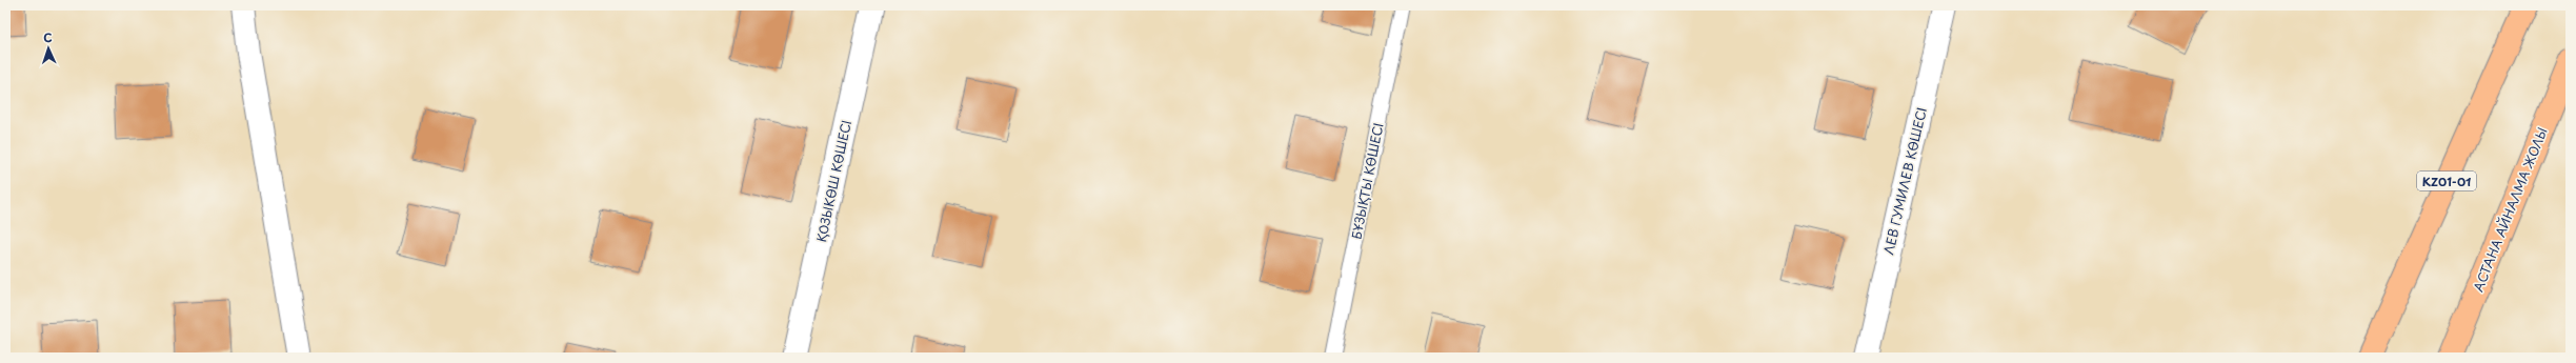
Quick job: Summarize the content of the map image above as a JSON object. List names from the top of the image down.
{
  "streets": {
    "highway": ["KZ01-01", "АСТАНА АЙНАЛМА ЖОЛЫ"],
    "street": ["ҚОЗЫКӨШ КӨШЕСІ", "ЛЕВ ГУМИЛЕВ КӨШЕСІ"],
    "lane": ["БҰЗЫҚТЫ КӨШЕСІ"]
  },
  "north": "top"
}
